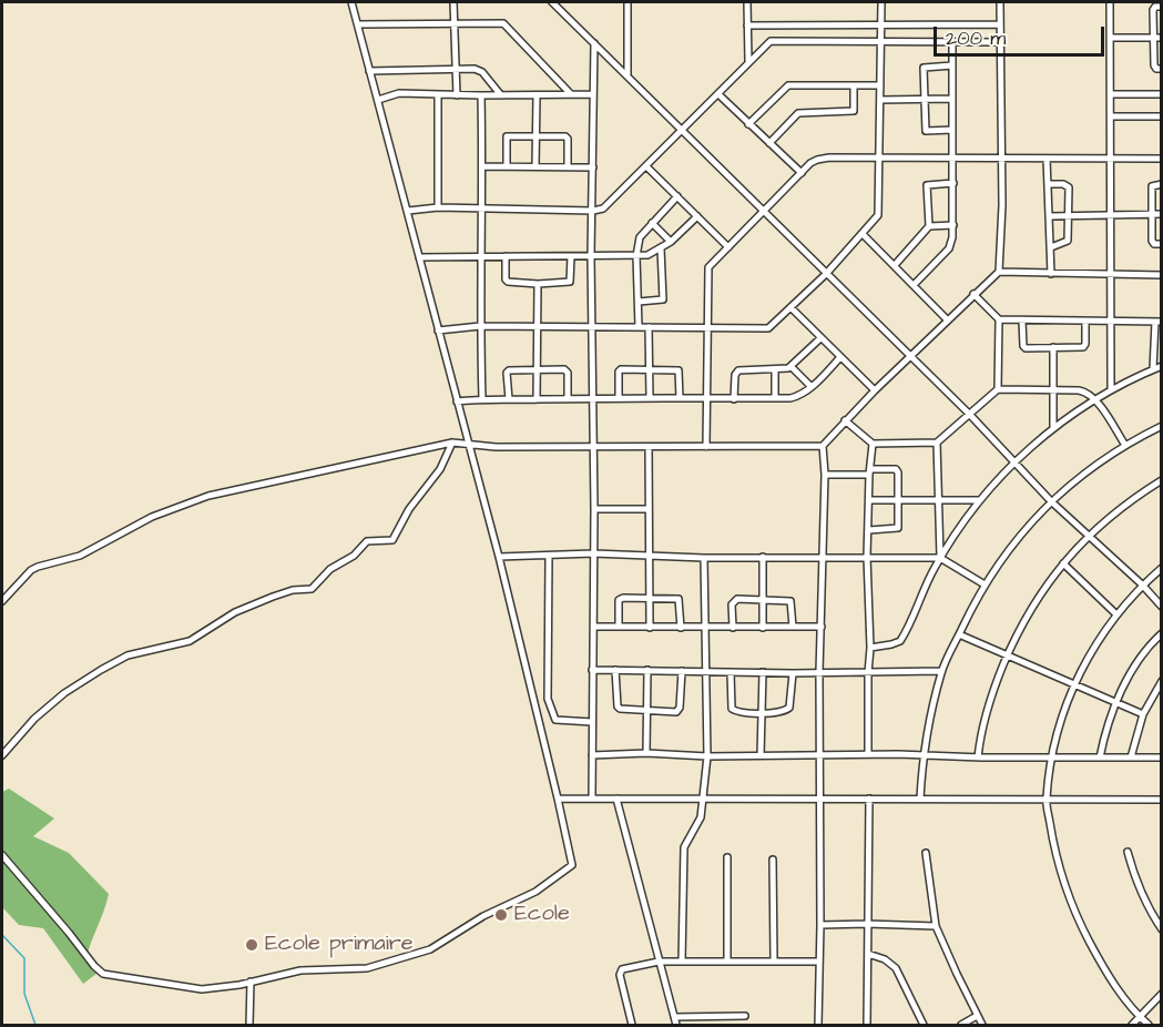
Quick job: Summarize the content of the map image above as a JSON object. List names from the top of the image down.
{
  "places": ["Ecole", "Ecole primaire"],
  "scale_bar": "200 m"
}
